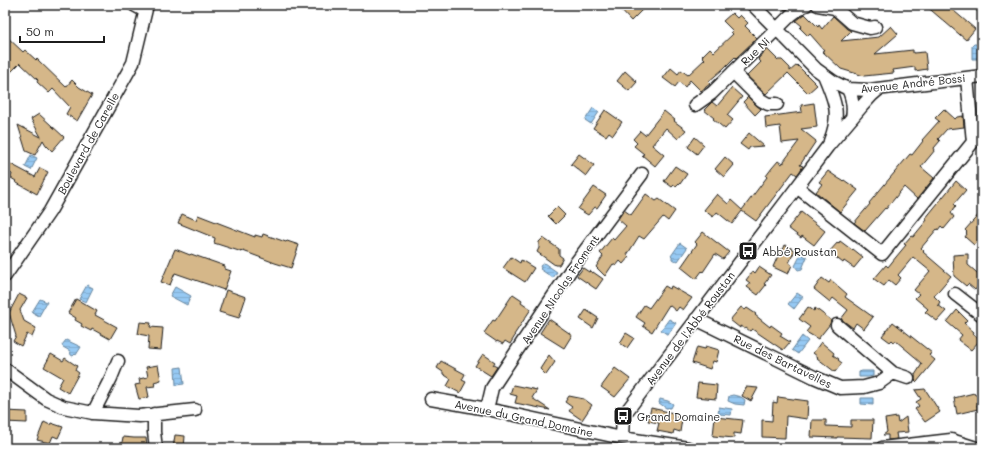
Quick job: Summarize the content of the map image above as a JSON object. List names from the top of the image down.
{
  "streets": {
    "street": [
      "Rue Ni",
      "Avenue André Bossi",
      "Boulevard de Carelle",
      "Avenue Nicolas Froment",
      "Avenue de l'Abbé Roustan",
      "Rue des Bartavelles",
      "Avenue du Grand Domaine"
    ]
  },
  "crossings": [
    ["Rue Ni", "Avenue André Bossi"],
    ["Avenue André Bossi", "Avenue de l'Abbé Roustan"],
    ["Avenue Nicolas Froment", "Avenue du Grand Domaine"],
    ["Avenue de l'Abbé Roustan", "Rue des Bartavelles"],
    ["Avenue de l'Abbé Roustan", "Avenue du Grand Domaine"]
  ],
  "places": {
    "bus stop": ["Abbé Roustan", "Grand Domaine"]
  },
  "scale_bar": "50 m"
}
